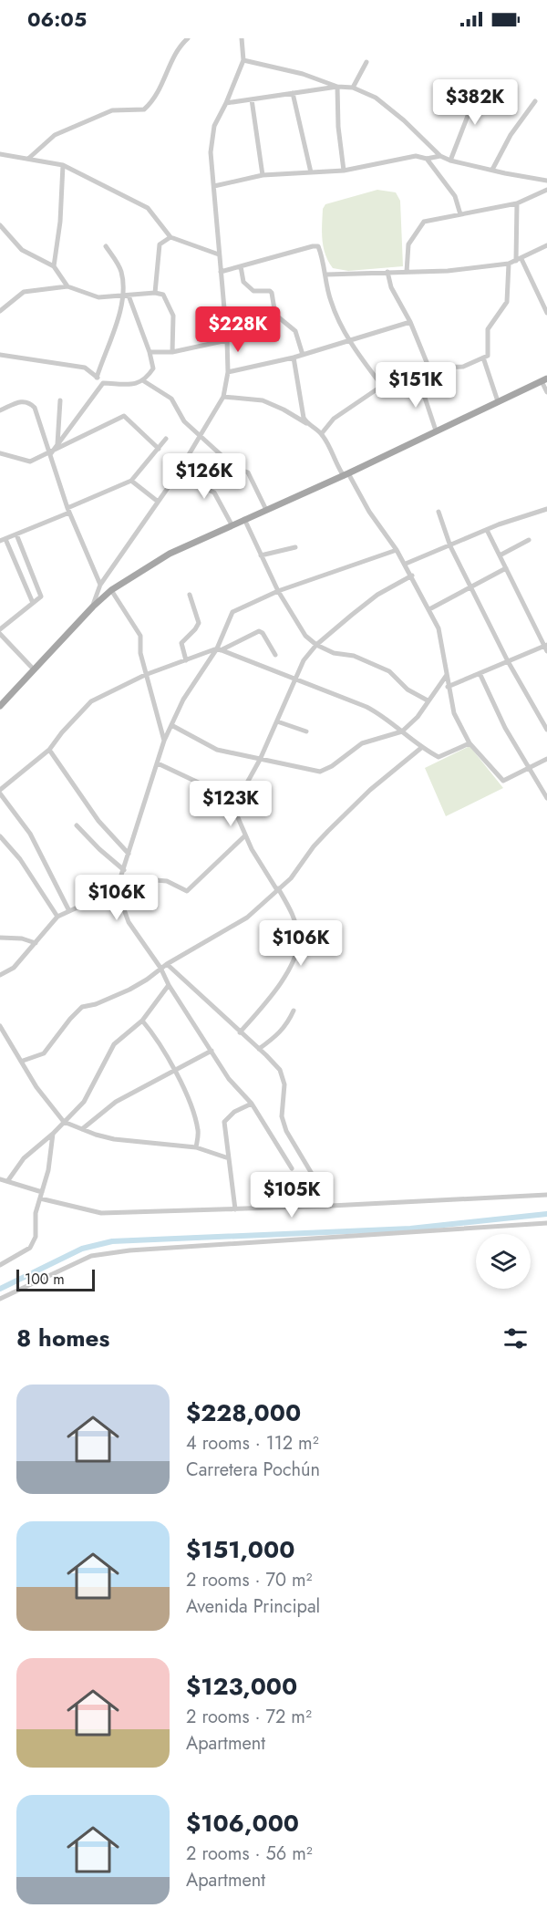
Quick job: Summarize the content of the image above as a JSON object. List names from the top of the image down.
{
  "scale_bar": "100 m",
  "page": {
    "status": "06:05",
    "price": [
      "$382K",
      "$228K",
      "$151K",
      "$126K",
      "$123K",
      "$106K",
      "$106K",
      "$105K"
    ],
    "scale": "100 m",
    "heading": "8 homes",
    "list": [
      {
        "name": "$228,000",
        "note": "4 rooms · 112 m² · Carretera Pochún"
      },
      {
        "name": "$151,000",
        "note": "2 rooms · 70 m² · Avenida Principal"
      },
      {
        "name": "$123,000",
        "note": "2 rooms · 72 m² · Apartment"
      },
      {
        "name": "$106,000",
        "note": "2 rooms · 56 m² · Apartment"
      }
    ]
  }
}
